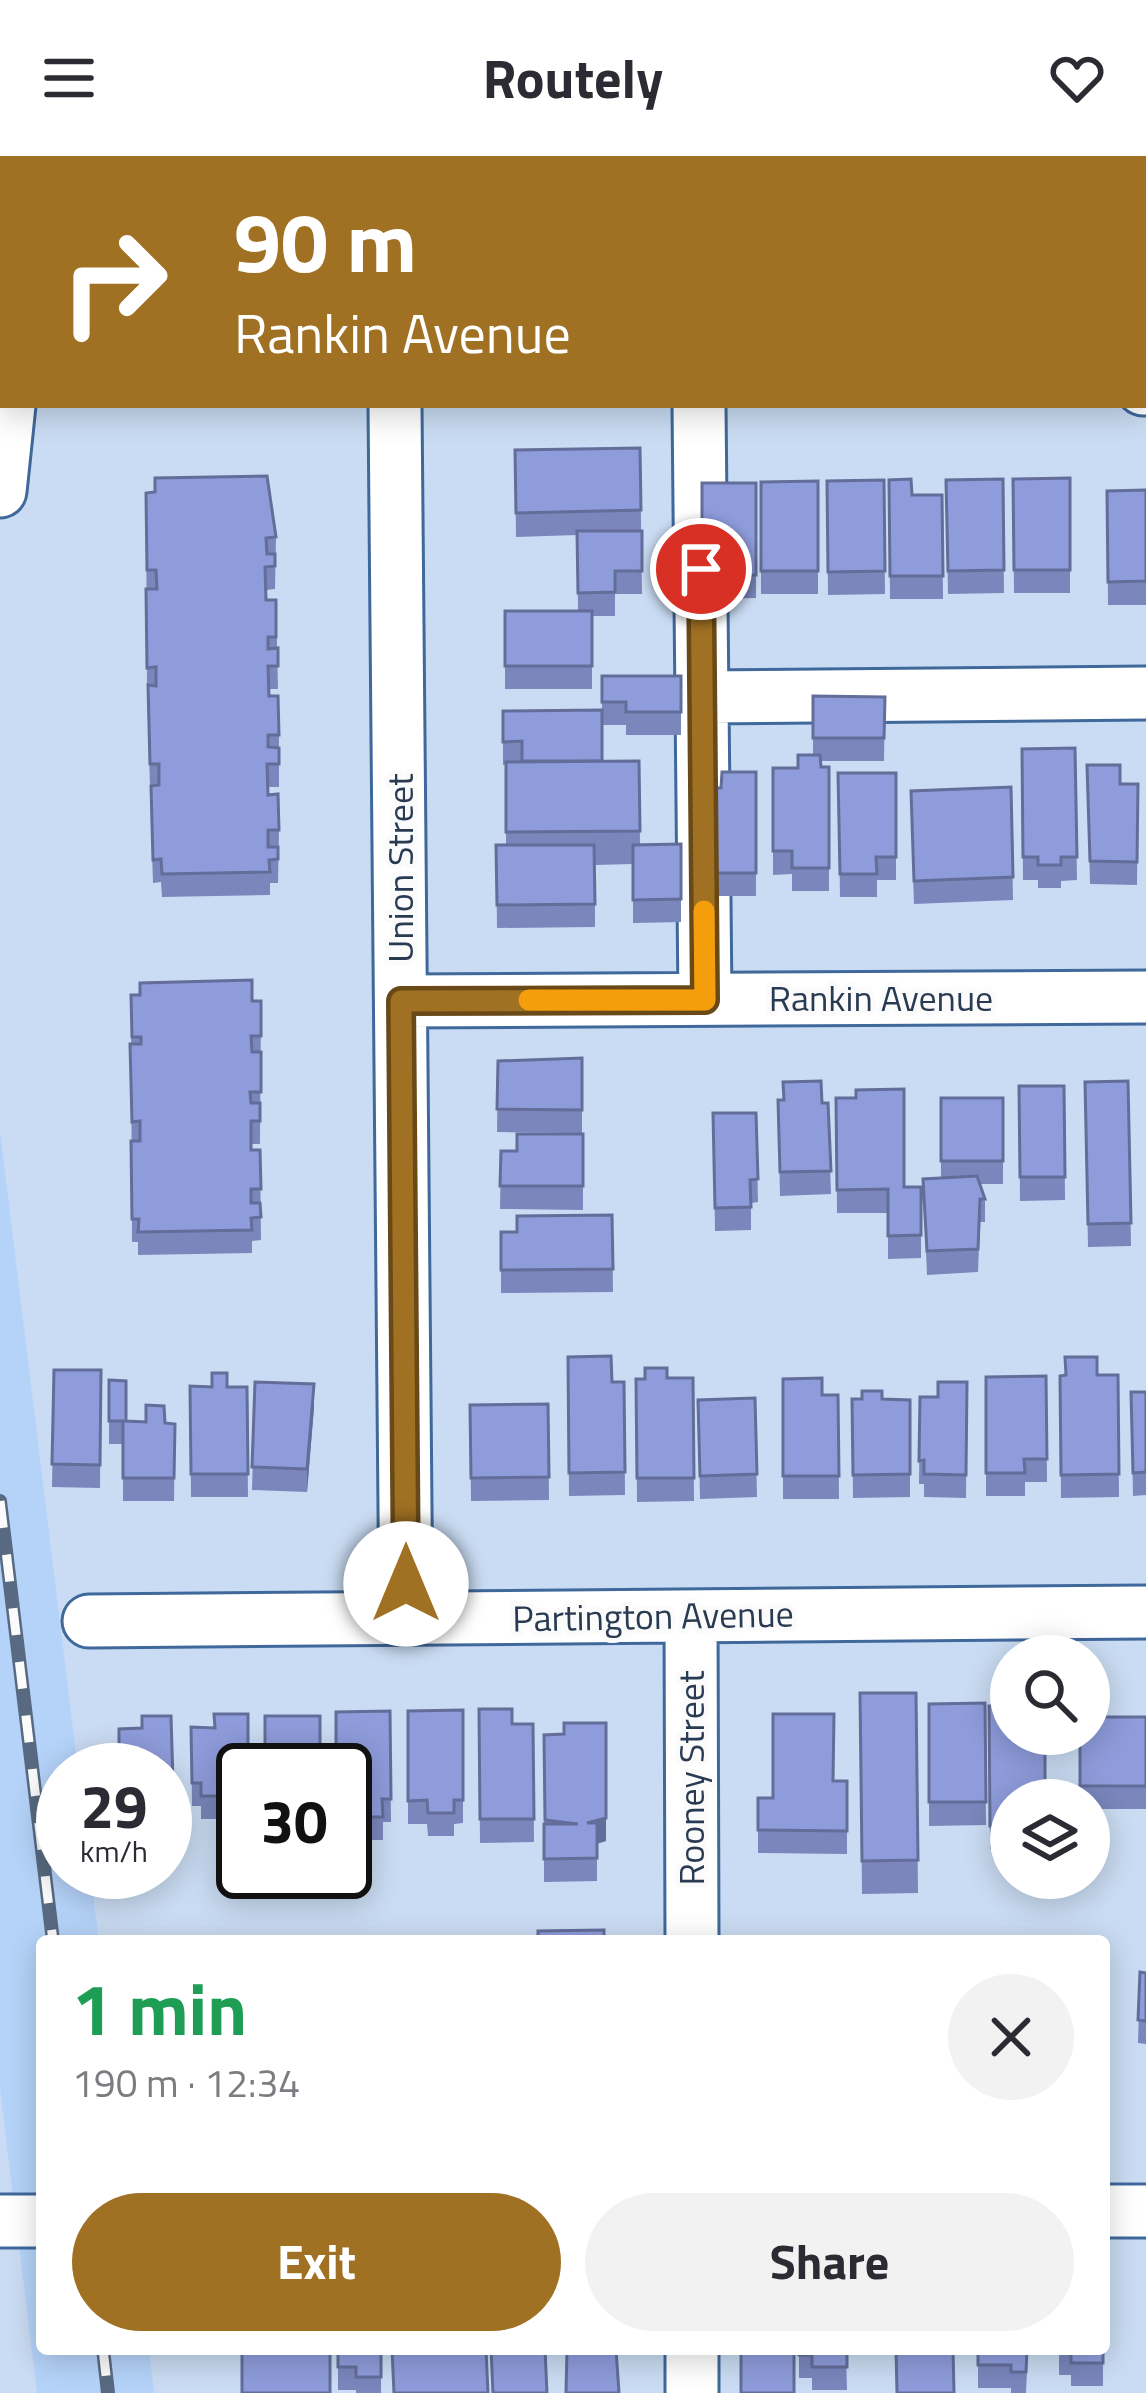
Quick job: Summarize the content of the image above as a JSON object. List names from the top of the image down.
{
  "streets": {
    "street": [
      "Union Street",
      "Rankin Avenue",
      "Partington Avenue",
      "Rooney Street"
    ]
  },
  "crossings": [
    ["Union Street", "Rankin Avenue"],
    ["Union Street", "Partington Avenue"],
    ["Partington Avenue", "Rooney Street"]
  ],
  "page": {
    "header": "Routely",
    "turn": ["90 m", "Rankin Avenue"],
    "speed": "29 km/h",
    "limit": "30",
    "heading": ["1 min", "190 m · 12:34"],
    "buttons": ["Exit", "Share"]
  }
}
